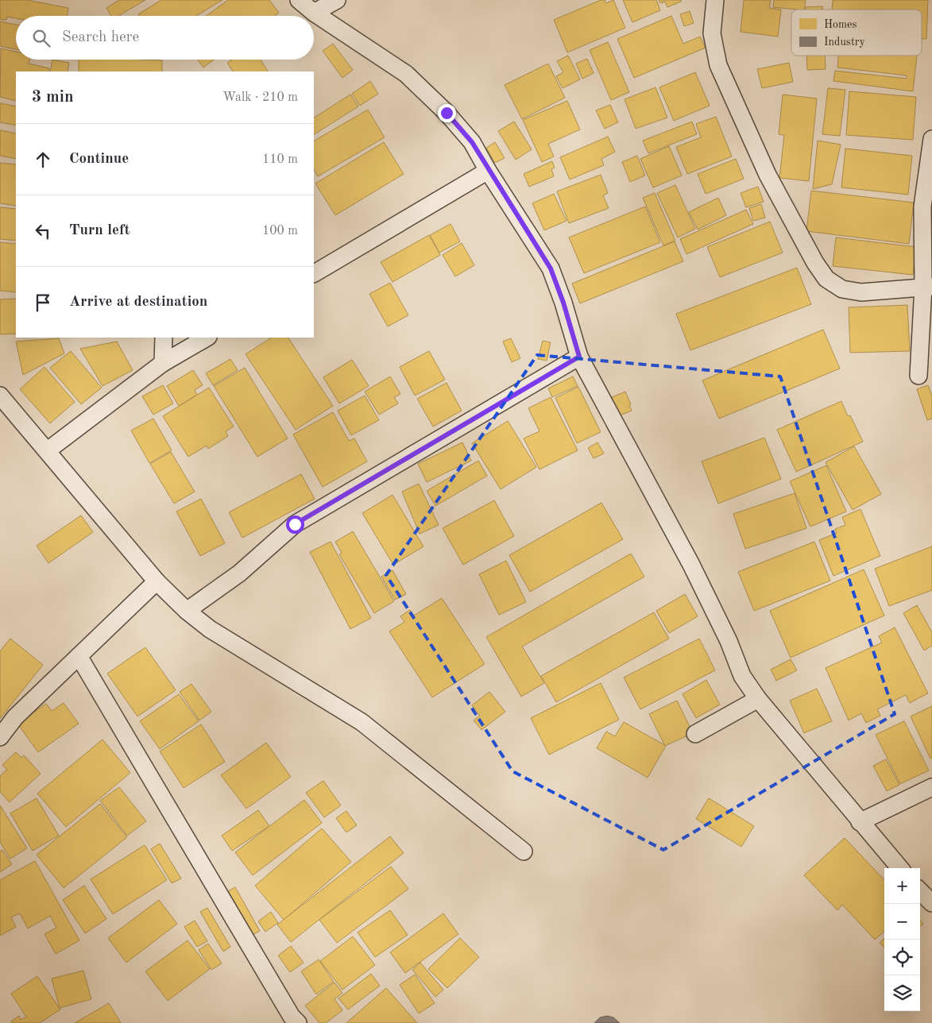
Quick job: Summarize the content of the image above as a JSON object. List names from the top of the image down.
{
  "legend": ["Homes", "Industry"],
  "page": {
    "search": "Search here",
    "heading": ["3 min", "Walk · 210 m"],
    "list": [
      ["Continue", "110 m"],
      ["Turn left", "100 m"],
      "Arrive at destination"
    ],
    "map_buttons": ["+", "−"]
  }
}
